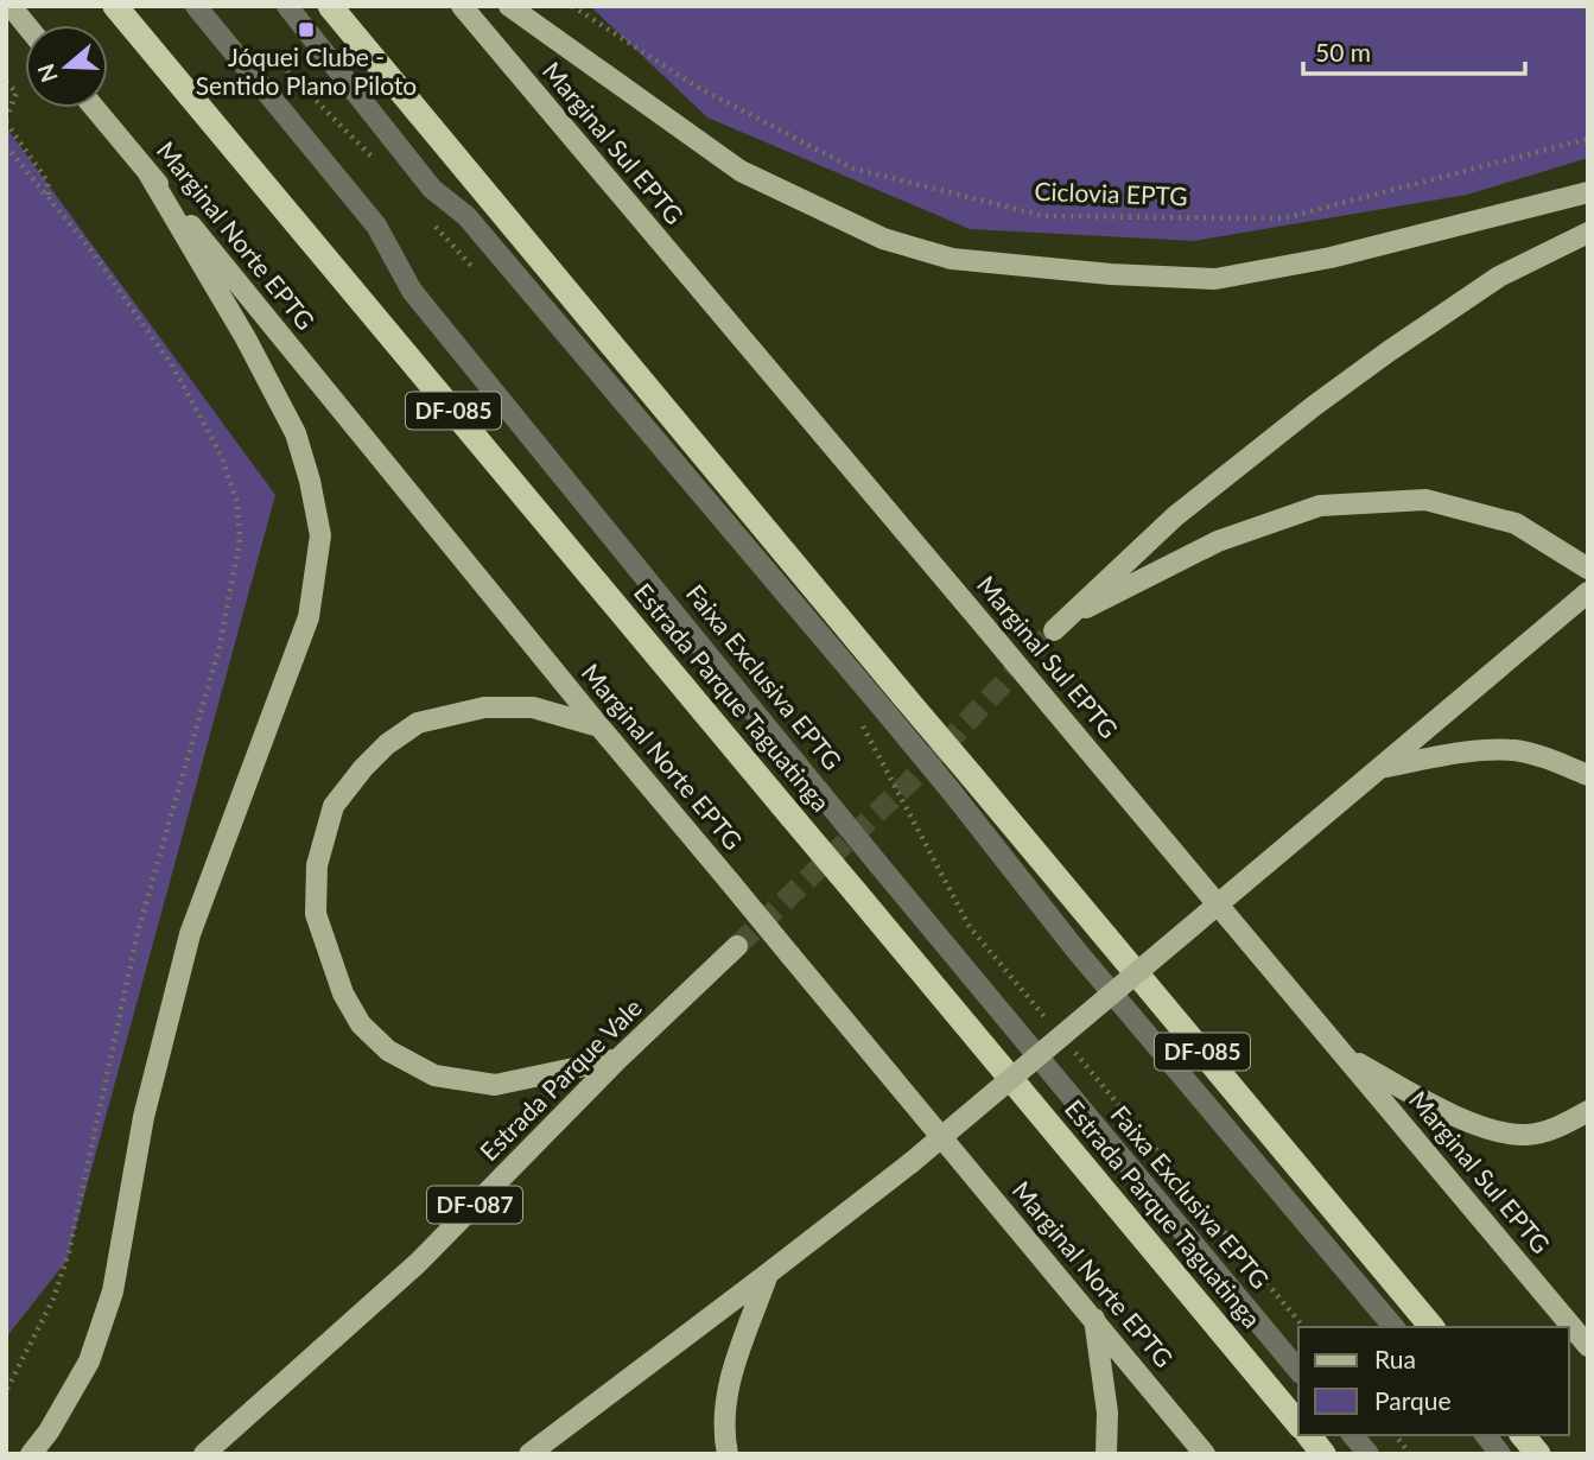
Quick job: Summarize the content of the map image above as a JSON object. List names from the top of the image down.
{
  "streets": {
    "highway": ["DF-085", "Estrada Parque Taguatinga"],
    "main road": [
      "Marginal Sul EPTG",
      "Marginal Norte EPTG",
      "Estrada Parque Vale",
      "DF-087"
    ],
    "lane": ["Faixa Exclusiva EPTG"],
    "path": ["Ciclovia EPTG"]
  },
  "places": {
    "transit": ["Jóquei Clube - Sentido Plano Piloto"]
  },
  "legend": ["Rua", "Parque"],
  "scale_bar": "50 m",
  "north": "left"
}
